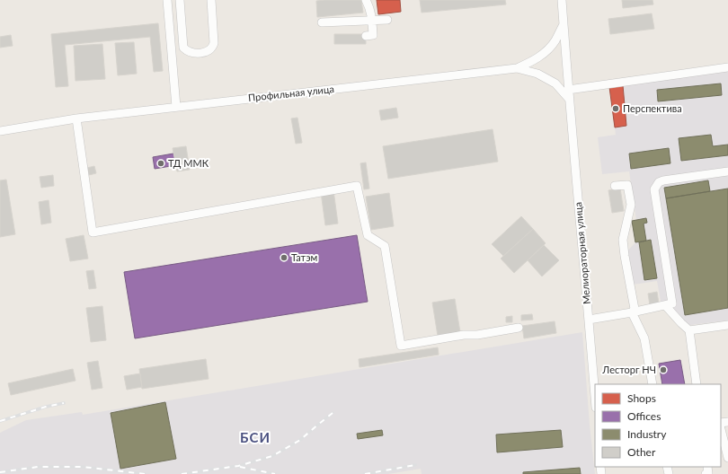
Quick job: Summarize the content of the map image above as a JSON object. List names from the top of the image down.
{
  "streets": {
    "street": ["Профильная улица", "Мелиораторная улица"]
  },
  "crossings": [
    ["Профильная улица", "Мелиораторная улица"]
  ],
  "districts": ["БСИ"],
  "places": [
    "Перспектива",
    "ТД ММК",
    "Татэм",
    "Лесторг НЧ"
  ],
  "legend": [
    "Shops",
    "Offices",
    "Industry",
    "Other"
  ]
}
